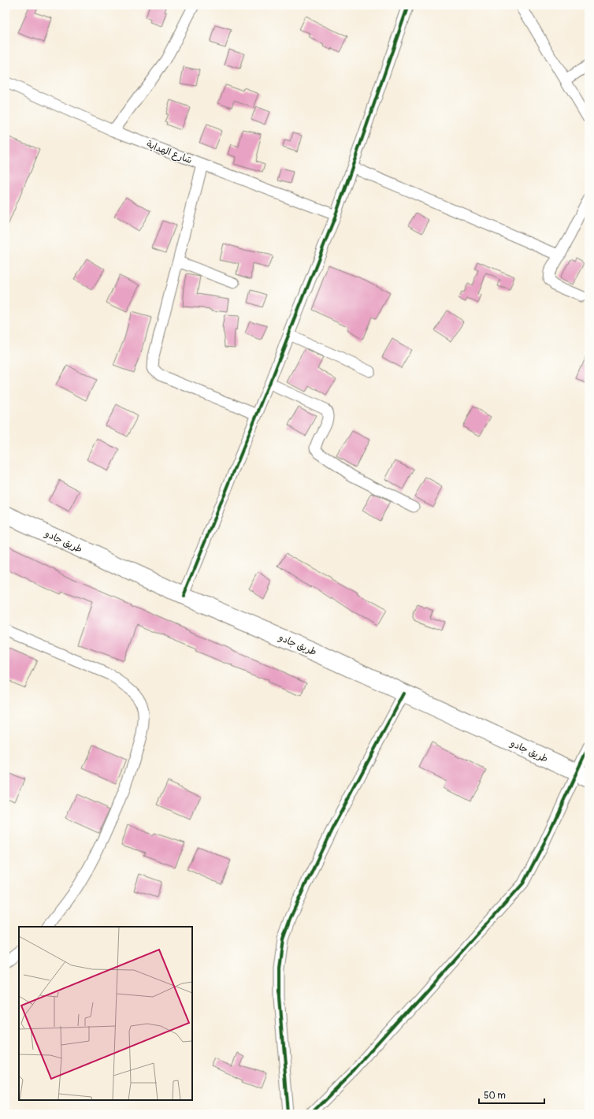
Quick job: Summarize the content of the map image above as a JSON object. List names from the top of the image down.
{
  "streets": {
    "highway": ["طريق جادو"],
    "street": ["شارع الهداية"]
  },
  "scale_bar": "50 m"
}
